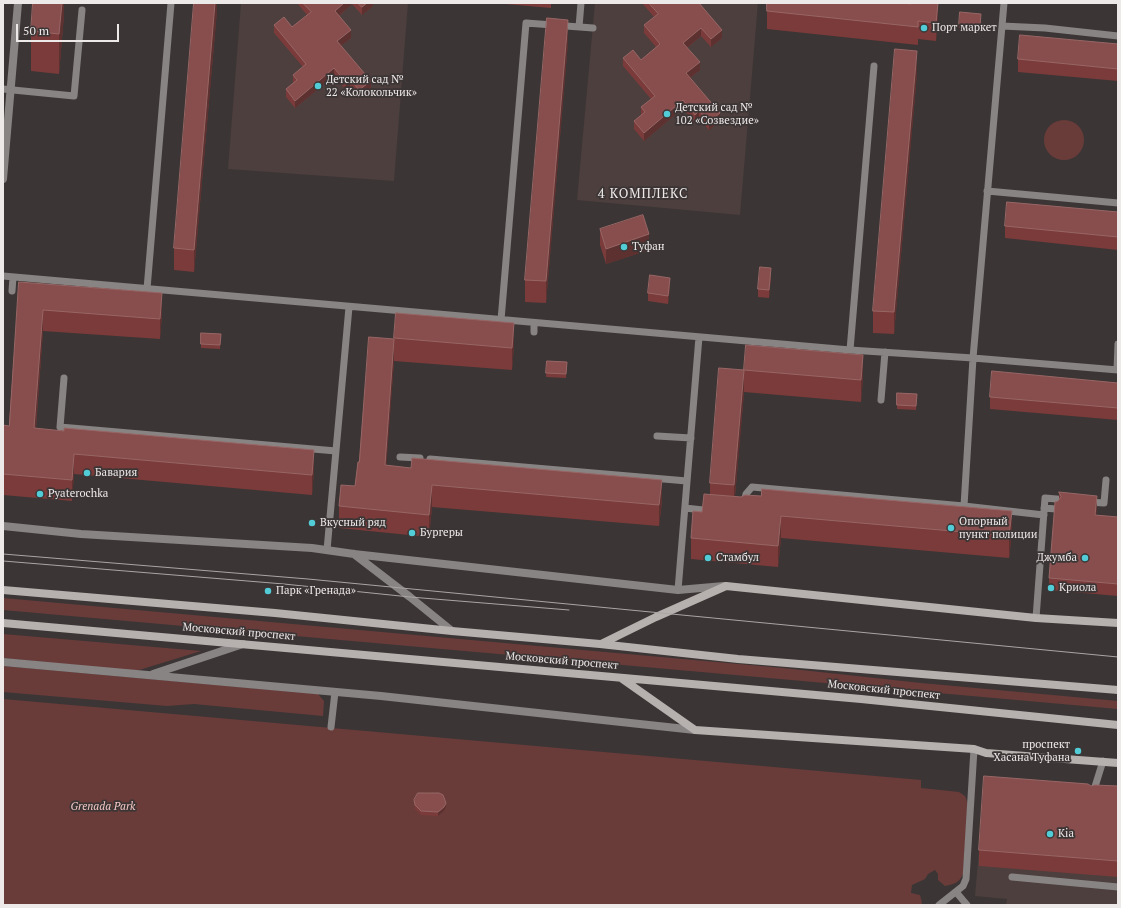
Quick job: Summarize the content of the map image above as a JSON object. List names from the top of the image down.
{
  "streets": {
    "main road": ["Московский проспект"]
  },
  "districts": ["4 КОМПЛЕКС"],
  "parks": ["Grenada Park"],
  "places": [
    "Порт маркет",
    "Детский сад № 22 «Колокольчик»",
    "Детский сад № 102 «Созвездие»",
    "Туфан",
    "Бавария",
    "Pyaterochka",
    "Вкусный ряд",
    "Опорный пункт полиции",
    "Бургеры",
    "Стамбул",
    "Джумба",
    "Криола",
    "Парк «Гренада»",
    "проспект Хасана Туфана",
    "Kia"
  ],
  "scale_bar": "50 m"
}
